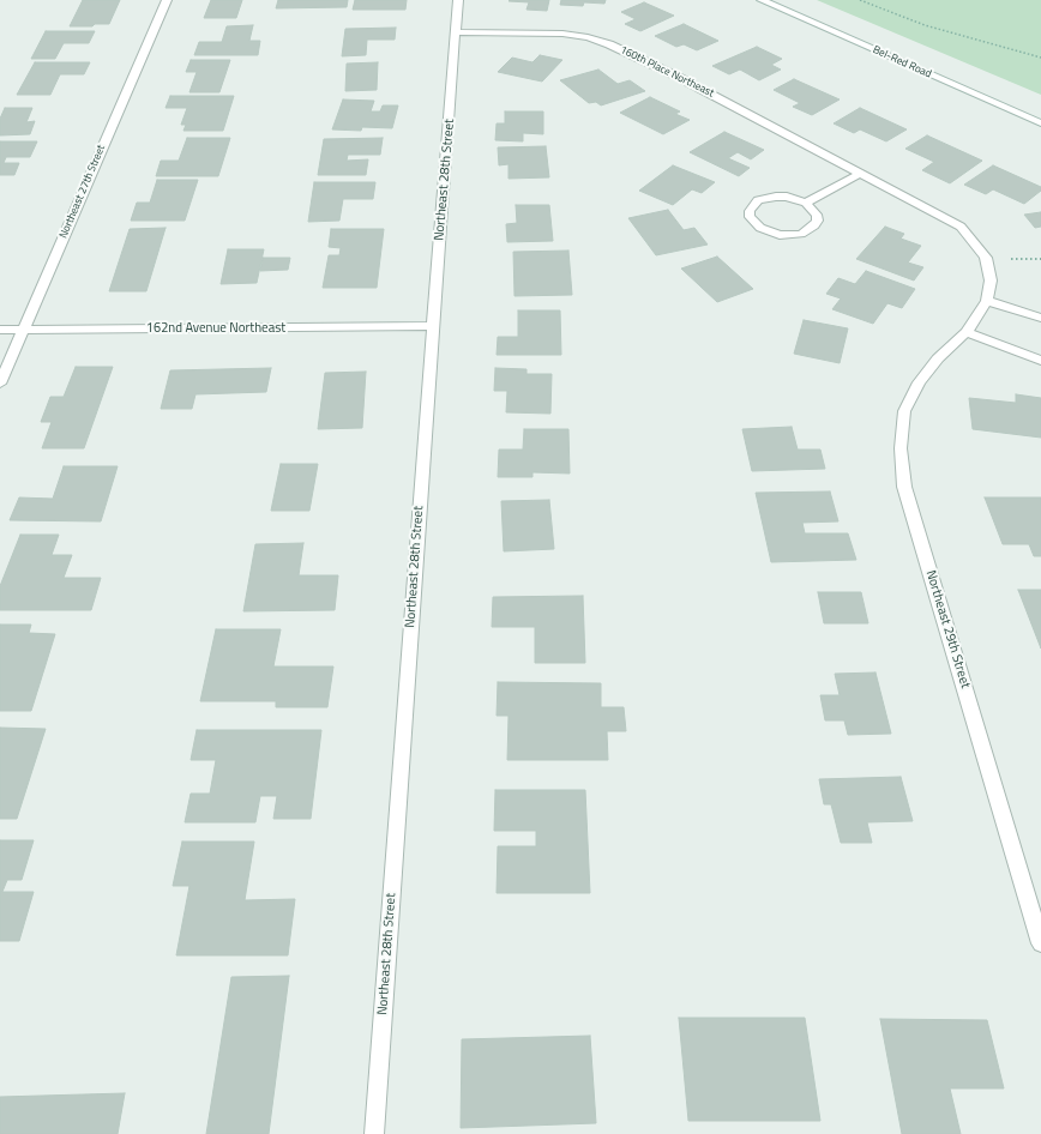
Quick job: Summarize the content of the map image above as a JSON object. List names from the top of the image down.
{
  "streets": {
    "street": [
      "Bel-Red Road",
      "160th Place Northeast",
      "Northeast 28th Street",
      "Northeast 27th Street",
      "162nd Avenue Northeast",
      "Northeast 29th Street"
    ]
  },
  "crossings": [
    ["160th Place Northeast", "Northeast 28th Street"],
    ["160th Place Northeast", "Northeast 29th Street"],
    ["Northeast 28th Street", "162nd Avenue Northeast"],
    ["Northeast 27th Street", "162nd Avenue Northeast"]
  ]
}
